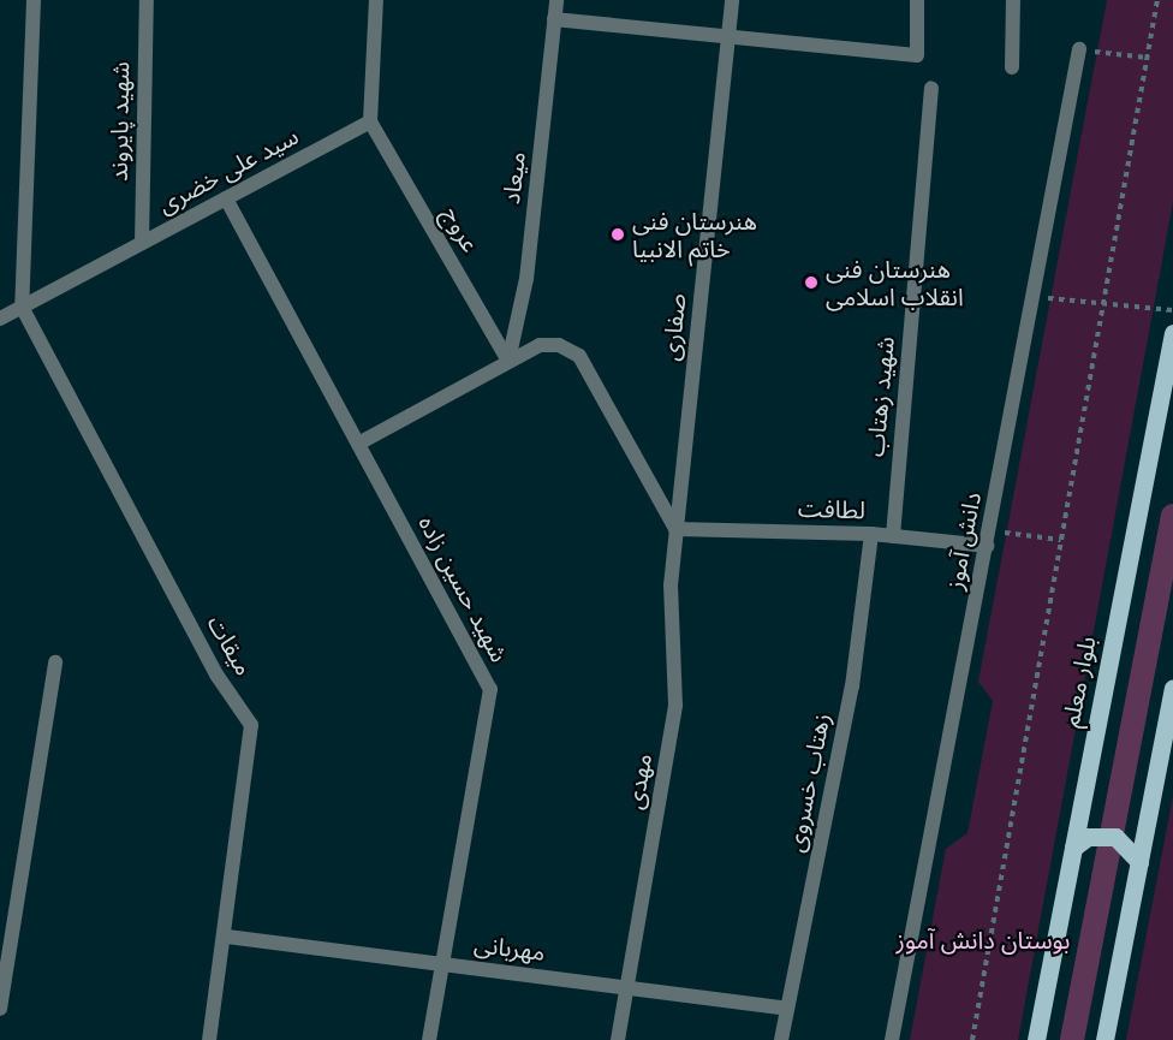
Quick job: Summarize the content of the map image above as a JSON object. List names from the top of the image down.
{
  "streets": {
    "main road": ["بلوار معلم"],
    "street": [
      "شهید پایروند",
      "سید علی خضری",
      "میعاد",
      "عروج",
      "صفاری",
      "شهید زهتاب",
      "لطافت",
      "دانش آموز",
      "شهید حسین زاده",
      "میقات",
      "مهدی",
      "زهتاب خسروی",
      "مهربانی"
    ]
  },
  "crossings": [
    ["شهید پایروند", "سید علی خضری"],
    ["سید علی خضری", "عروج"],
    ["سید علی خضری", "شهید حسین زاده"],
    ["سید علی خضری", "میقات"],
    ["میعاد", "عروج"],
    ["صفاری", "لطافت"],
    ["صفاری", "مهدی"],
    ["شهید زهتاب", "لطافت"],
    ["لطافت", "دانش آموز"],
    ["لطافت", "مهدی"],
    ["لطافت", "زهتاب خسروی"],
    ["شهید حسین زاده", "مهربانی"],
    ["میقات", "مهربانی"],
    ["مهدی", "مهربانی"],
    ["زهتاب خسروی", "مهربانی"]
  ],
  "parks": ["بوستان دانش آموز"],
  "places": ["هنرستان فنی خاتم الانبیا", "هنرستان فنی انقلاب اسلامی"]
}
